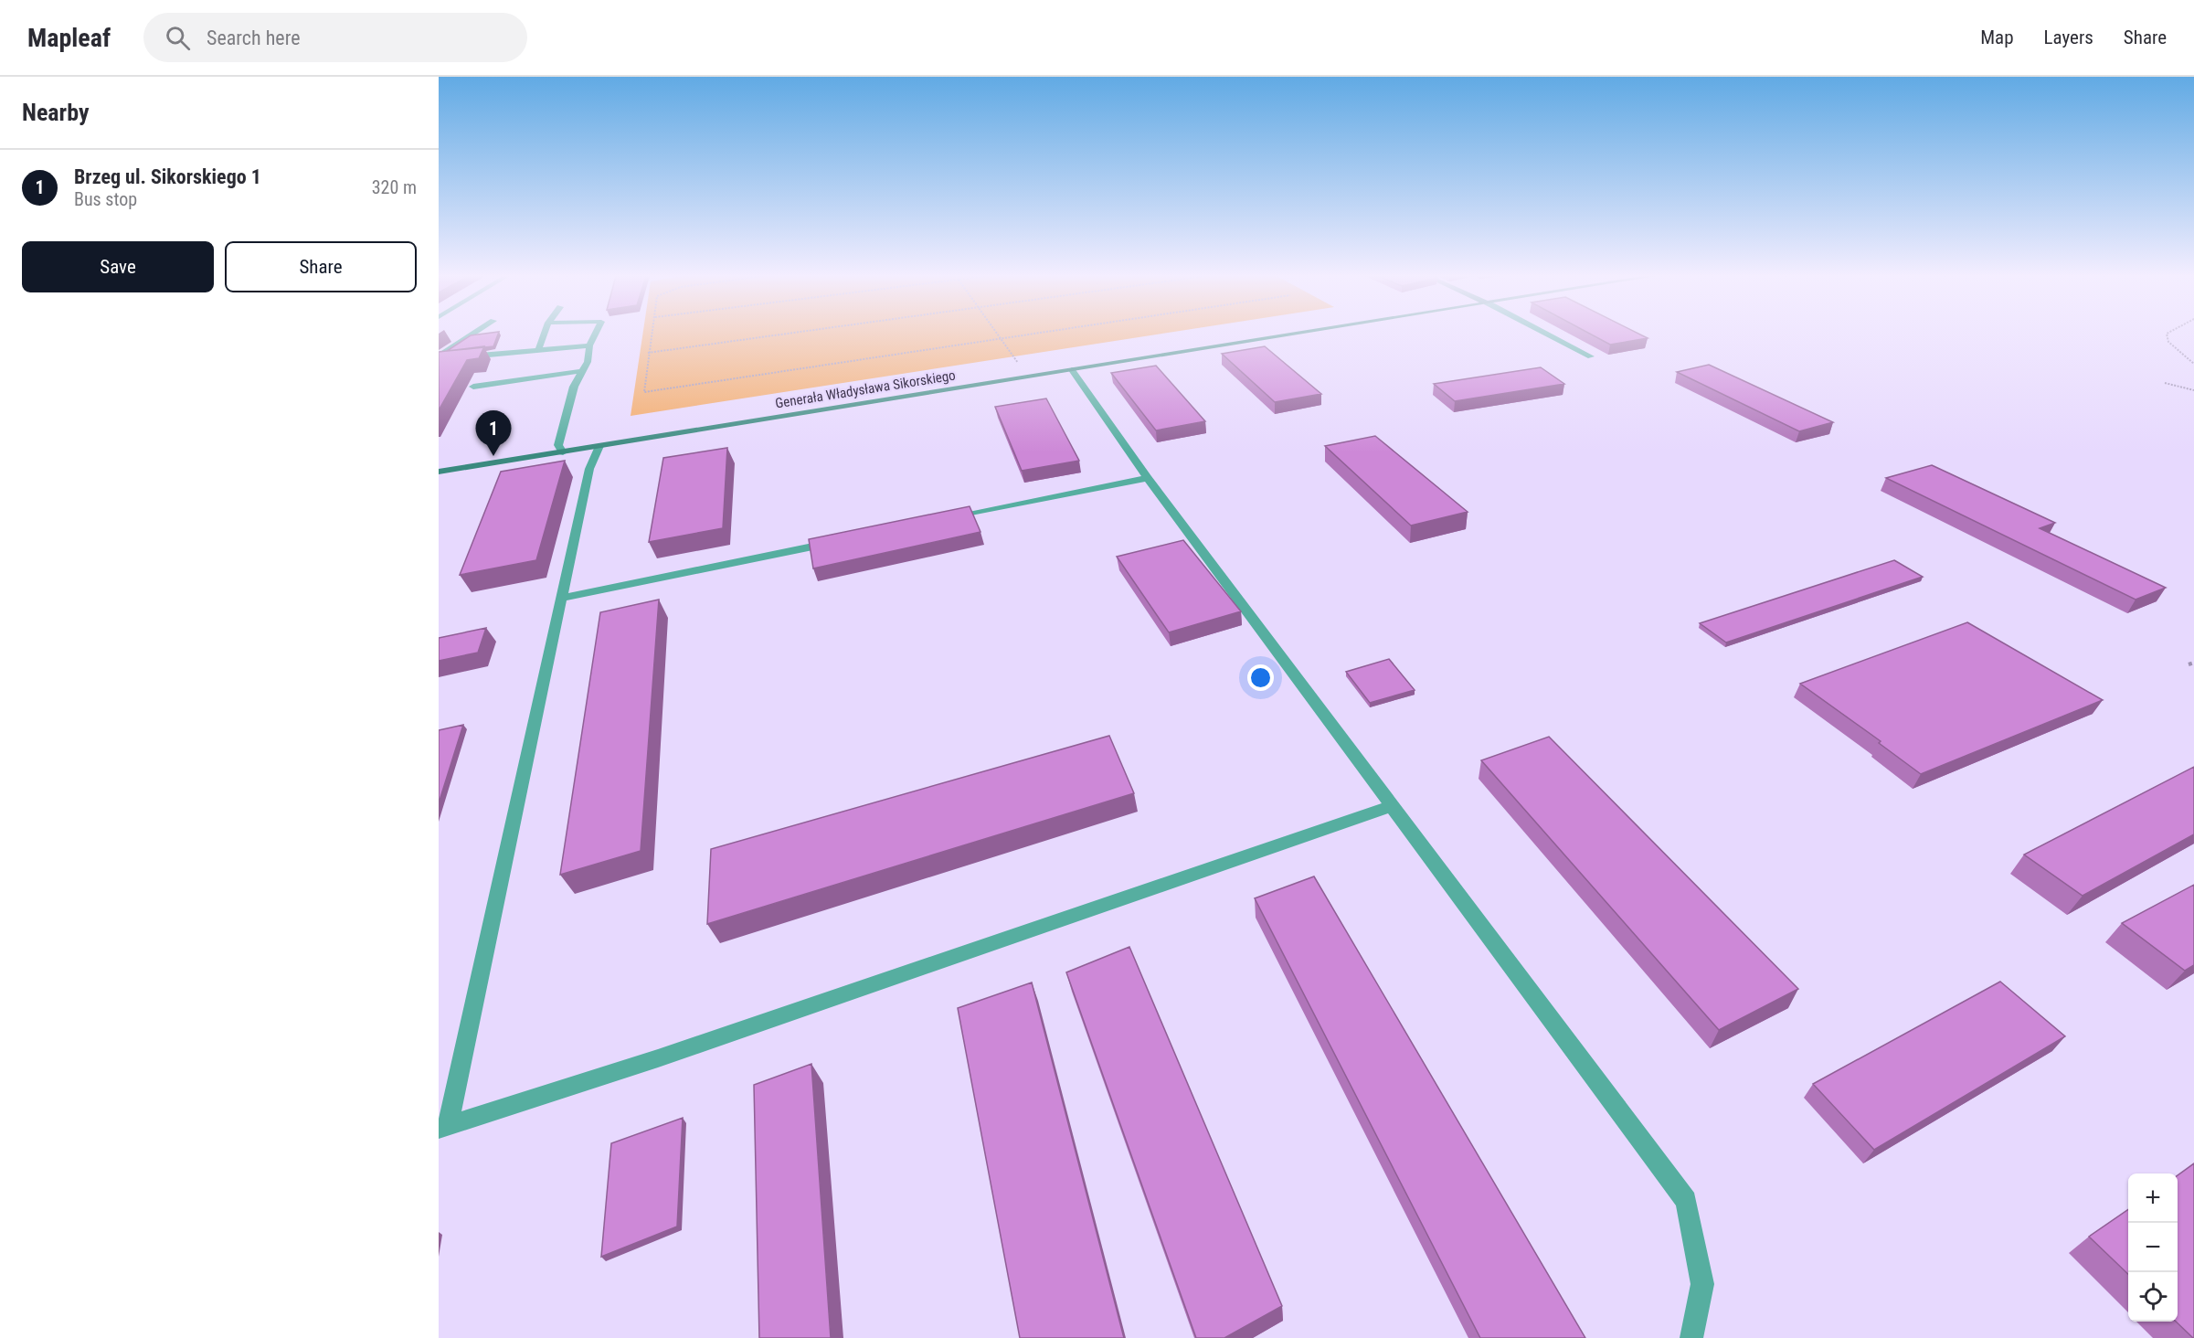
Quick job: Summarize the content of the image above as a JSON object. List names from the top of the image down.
{
  "streets": {
    "main road": ["Generała Władysława Sikorskiego"]
  },
  "page": {
    "header": "Mapleaf",
    "search": "Search here",
    "nav": ["Map", "Layers", "Share"],
    "heading": "Nearby",
    "list": [
      {
        "mark": "1",
        "name": "Brzeg ul. Sikorskiego 1",
        "note": "Bus stop",
        "value": "320 m"
      }
    ],
    "buttons": ["Save", "Share"],
    "pins": "1",
    "map_buttons": ["+", "−"]
  }
}
